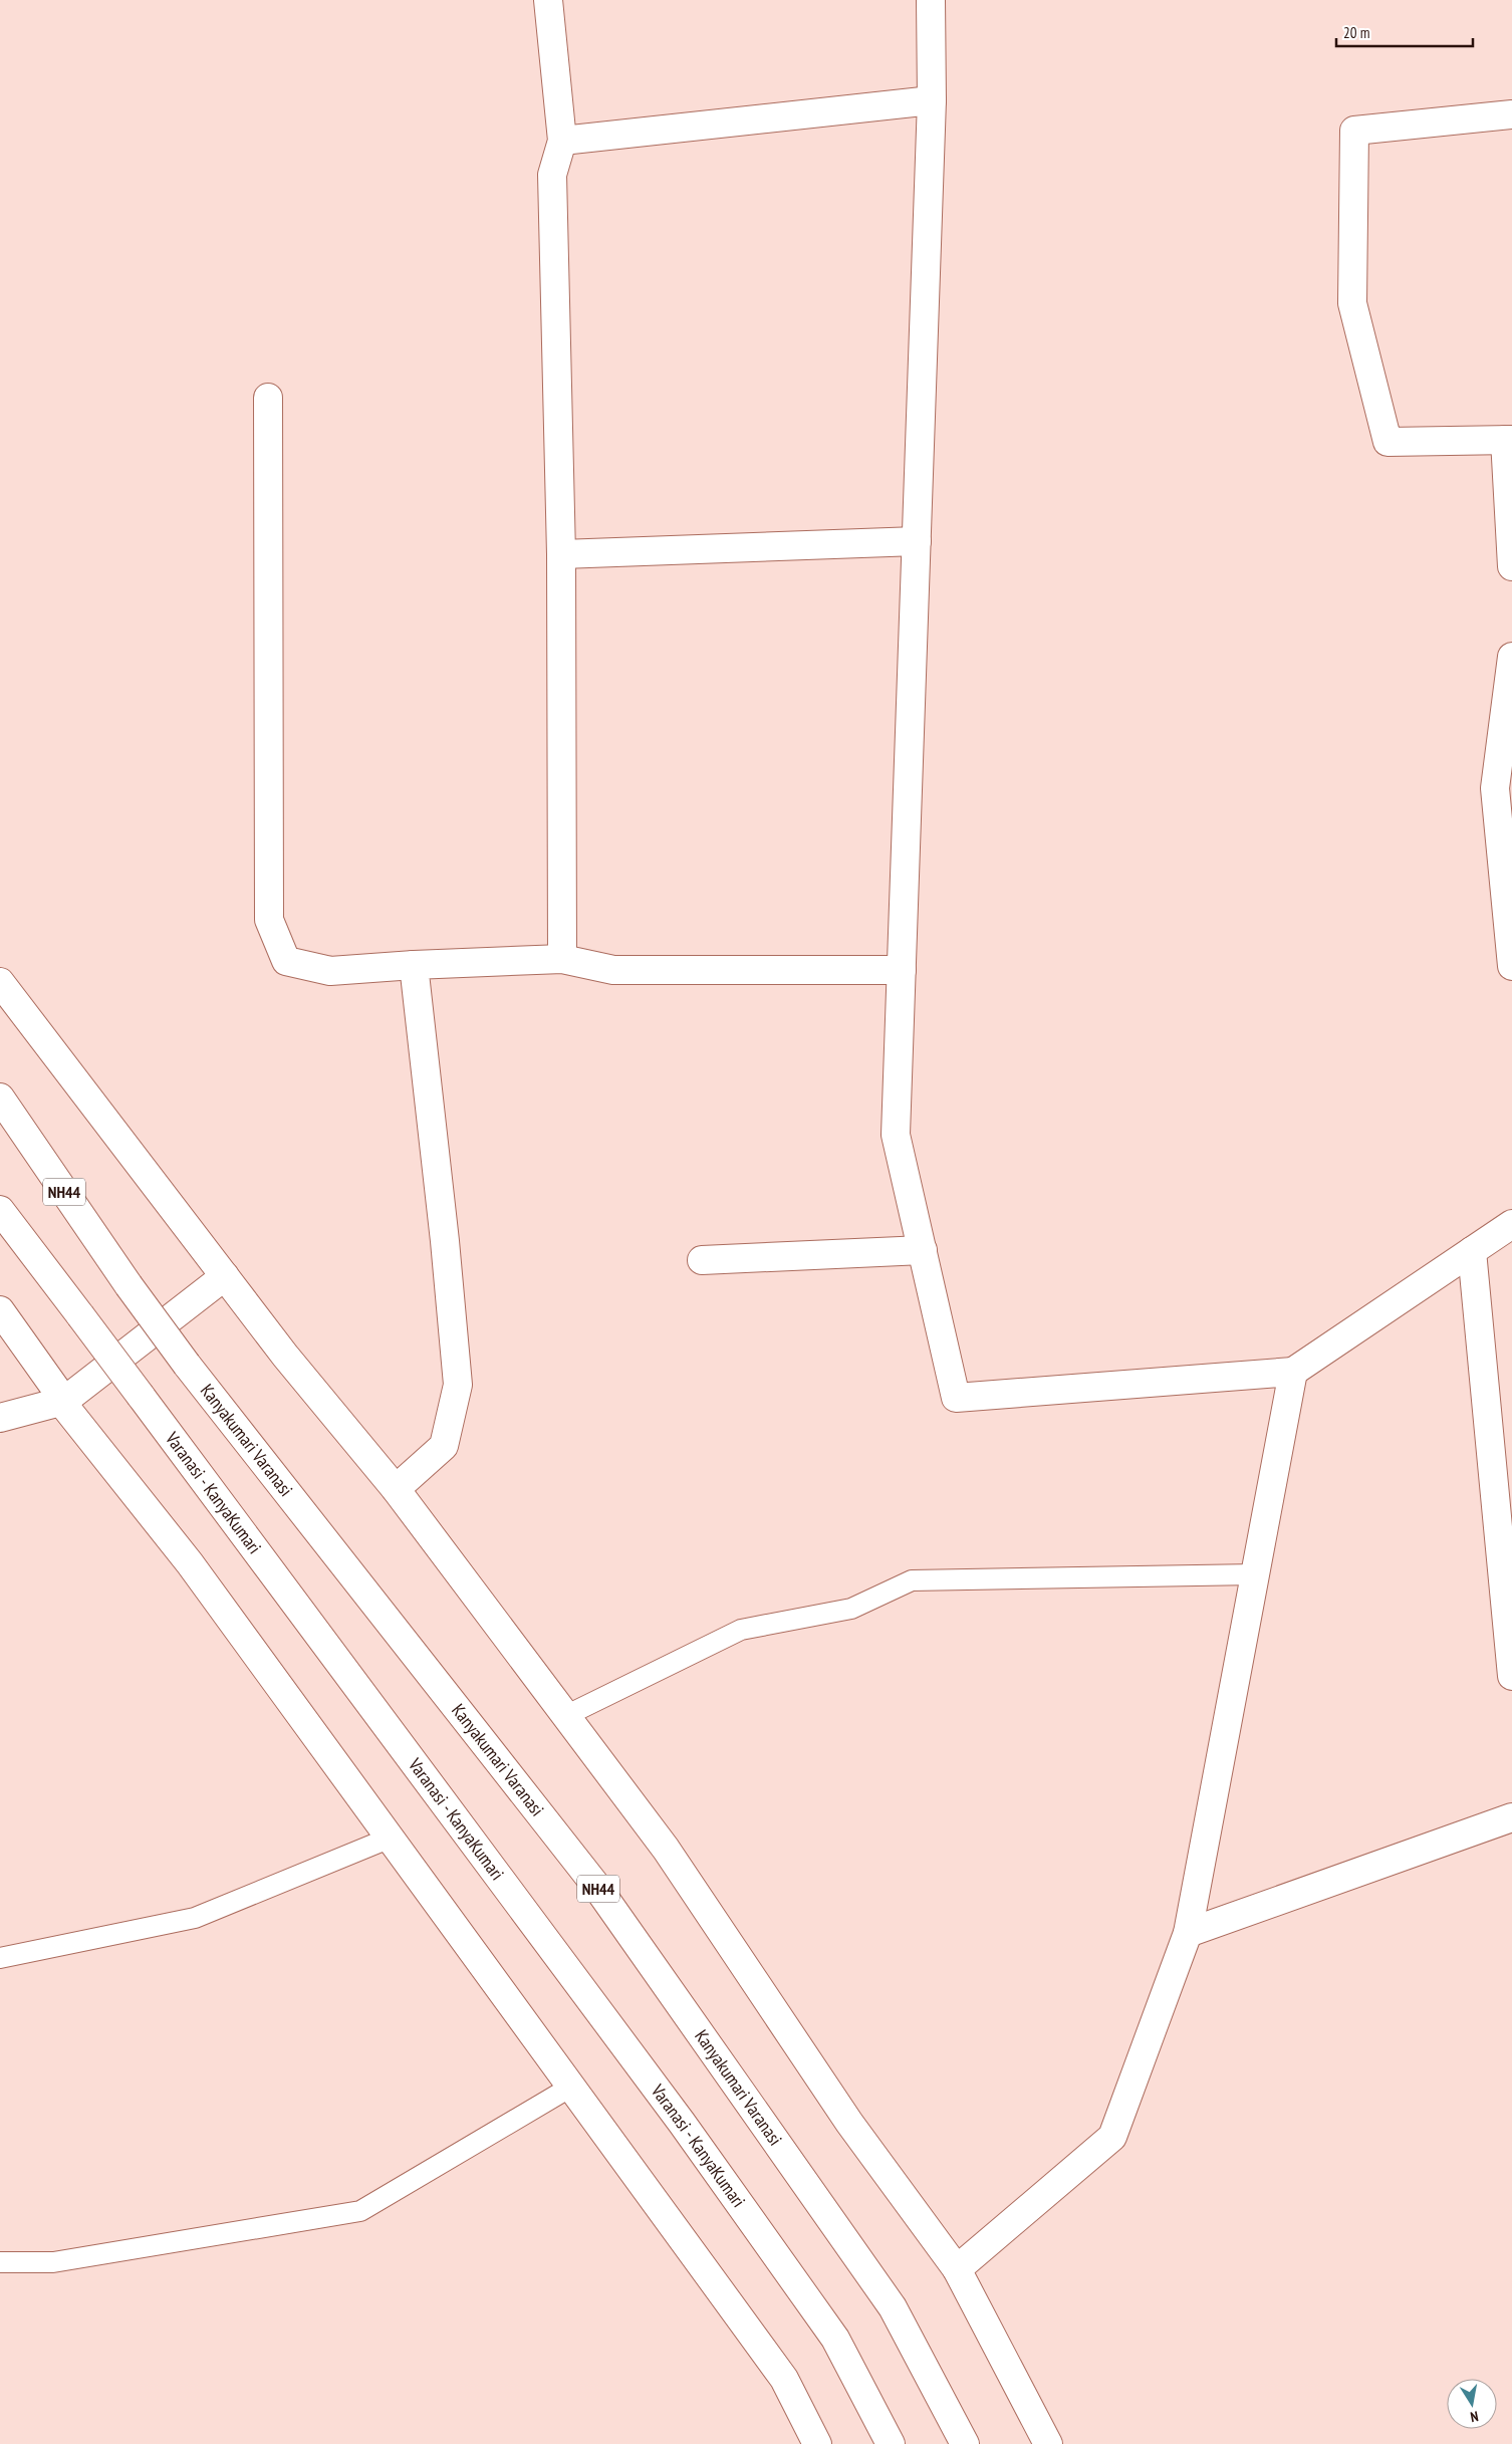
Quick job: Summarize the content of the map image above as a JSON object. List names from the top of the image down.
{
  "streets": {
    "main road": ["NH44", "Kanyakumari Varanasi", "Varanasi - KanyaKumari"]
  },
  "scale_bar": "20 m",
  "north": "bottom"
}
